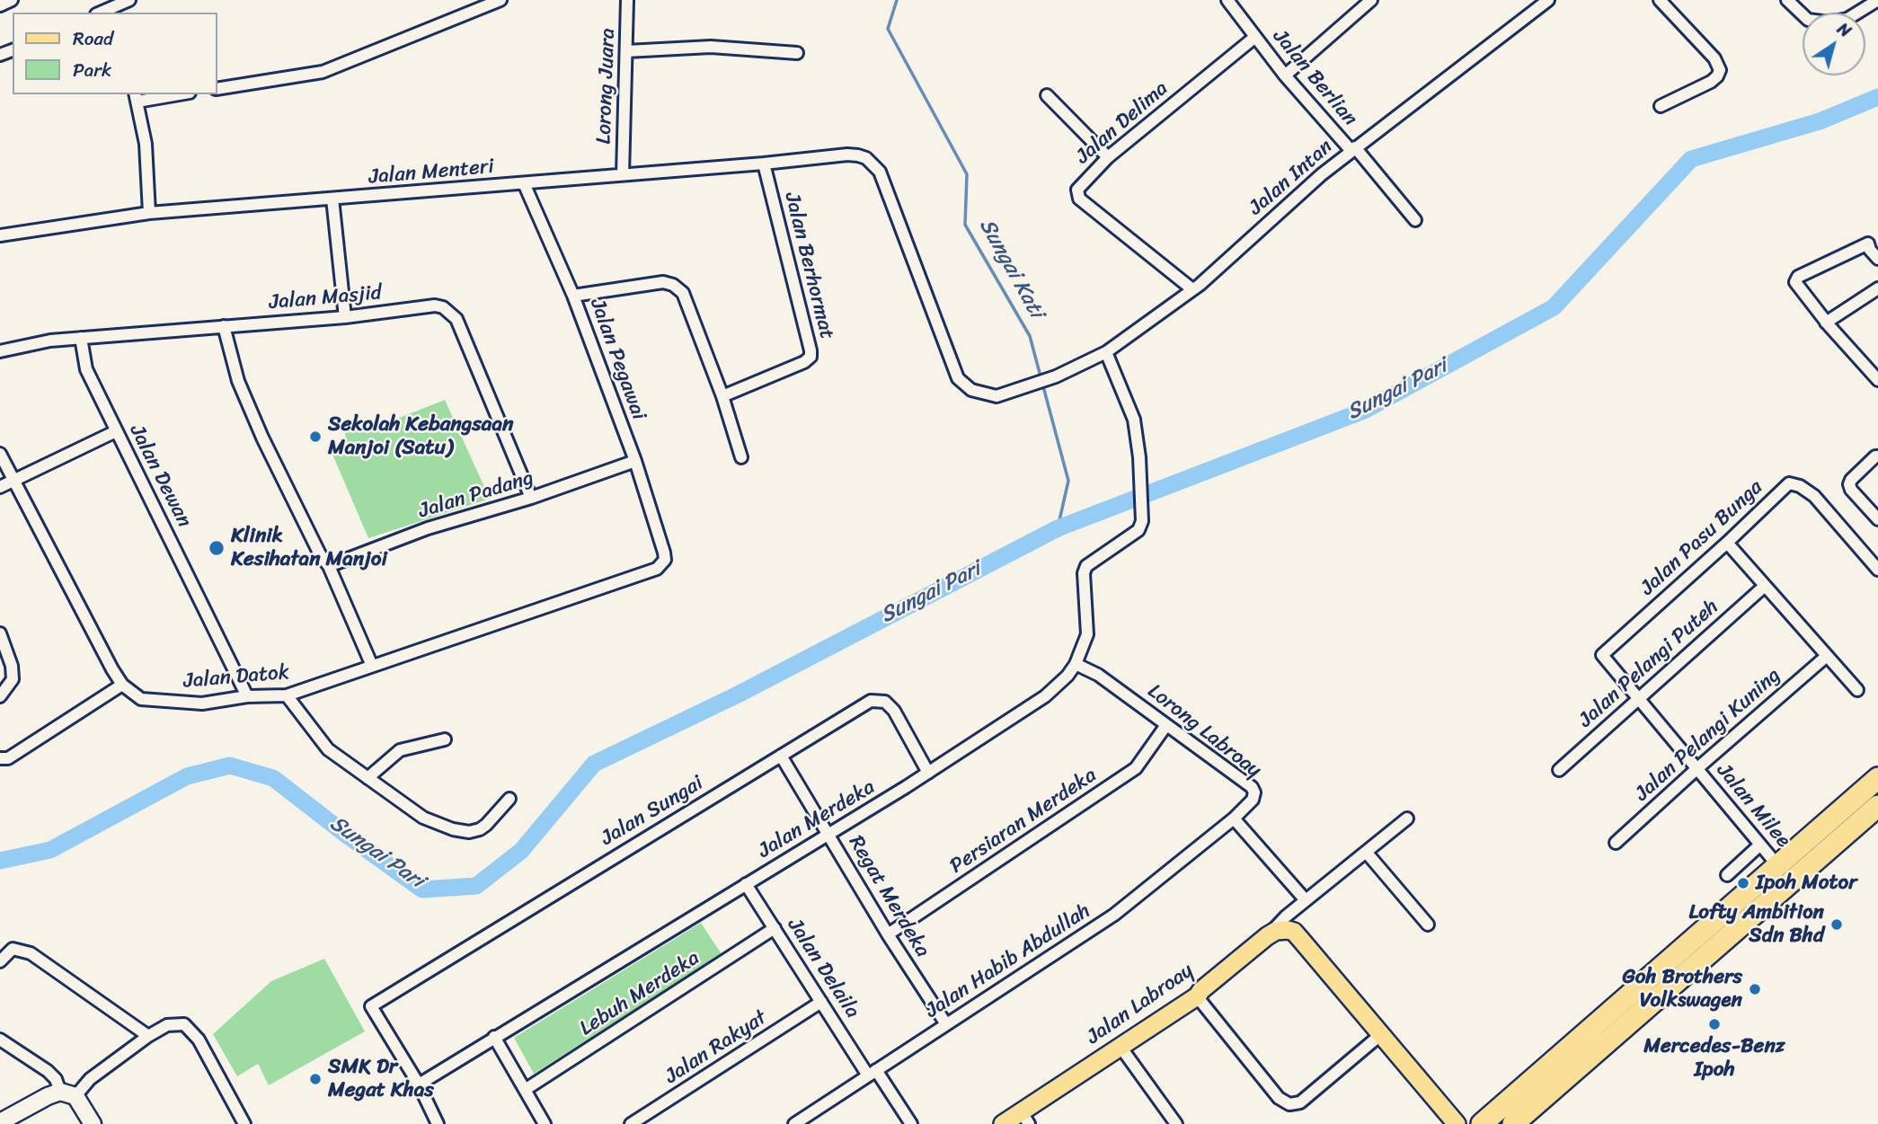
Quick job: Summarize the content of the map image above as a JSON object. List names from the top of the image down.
{
  "streets": {
    "main road": ["Jalan Labroay"],
    "street": [
      "Jalan Berlian",
      "Lorong Juara",
      "Jalan Delima",
      "Jalan Menteri",
      "Jalan Intan",
      "Jalan Berhormat",
      "Jalan Masjid",
      "Jalan Pegawai",
      "Jalan Dewan",
      "Jalan Padang",
      "Jalan Pasu Bunga",
      "Jalan Pelangi Puteh",
      "Jalan Datok",
      "Lorong Labroay",
      "Jalan Pelangi Kuning",
      "Jalan Milee",
      "Jalan Sungai",
      "Jalan Merdeka",
      "Persiaran Merdeka",
      "Regat Merdeka",
      "Jalan Habib Abdullah",
      "Jalan Delaila",
      "Lebuh Merdeka",
      "Jalan Rakyat"
    ]
  },
  "crossings": [
    ["Jalan Berlian", "Jalan Delima"],
    ["Jalan Berlian", "Jalan Intan"],
    ["Lorong Juara", "Jalan Menteri"],
    ["Jalan Delima", "Jalan Intan"],
    ["Jalan Menteri", "Jalan Intan"],
    ["Jalan Menteri", "Jalan Berhormat"],
    ["Jalan Menteri", "Jalan Pegawai"],
    ["Jalan Intan", "Jalan Merdeka"],
    ["Jalan Masjid", "Jalan Dewan"],
    ["Jalan Masjid", "Jalan Padang"],
    ["Jalan Pegawai", "Jalan Padang"],
    ["Jalan Pegawai", "Jalan Datok"],
    ["Jalan Dewan", "Jalan Datok"],
    ["Jalan Pasu Bunga", "Jalan Milee"],
    ["Jalan Pelangi Puteh", "Jalan Milee"],
    ["Lorong Labroay", "Jalan Merdeka"],
    ["Lorong Labroay", "Persiaran Merdeka"],
    ["Lorong Labroay", "Jalan Habib Abdullah"],
    ["Jalan Pelangi Kuning", "Jalan Milee"],
    ["Jalan Sungai", "Jalan Merdeka"],
    ["Jalan Sungai", "Regat Merdeka"],
    ["Jalan Merdeka", "Regat Merdeka"],
    ["Jalan Merdeka", "Jalan Delaila"],
    ["Persiaran Merdeka", "Regat Merdeka"],
    ["Regat Merdeka", "Jalan Habib Abdullah"],
    ["Jalan Habib Abdullah", "Jalan Delaila"],
    ["Jalan Delaila", "Lebuh Merdeka"],
    ["Jalan Delaila", "Jalan Rakyat"]
  ],
  "water": ["Sungai Kati", "Sungai Pari"],
  "places": [
    "Sekolah Kebangsaan Manjoi (Satu)",
    "Klinik Kesihatan Manjoi",
    "Ipoh Motor",
    "Lofty Ambition Sdn Bhd",
    "Goh Brothers Volkswagen",
    "Mercedes-Benz Ipoh",
    "SMK Dr Megat Khas"
  ],
  "legend": ["Road", "Park"],
  "north": "top right"
}
